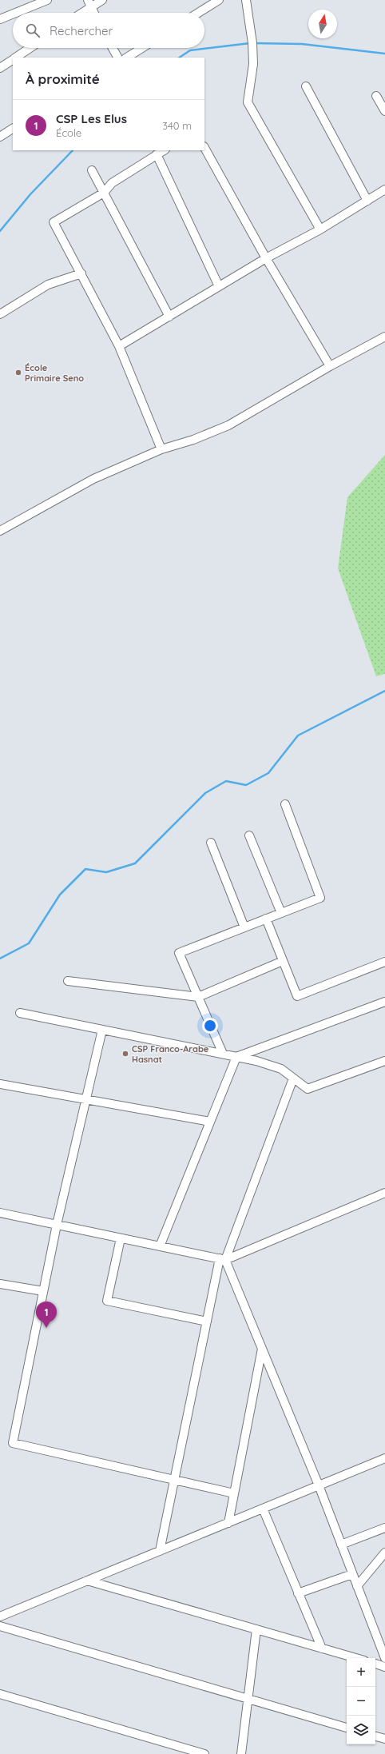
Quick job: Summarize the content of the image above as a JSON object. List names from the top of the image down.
{
  "places": ["École Primaire Seno", "CSP Franco-Arabe Hasnat"],
  "north": "top",
  "page": {
    "search": "Rechercher",
    "heading": "À proximité",
    "list": [
      {
        "mark": "1",
        "name": "CSP Les Elus",
        "note": "École",
        "value": "340 m"
      }
    ],
    "pins": "1",
    "map_buttons": ["+", "−"]
  }
}
